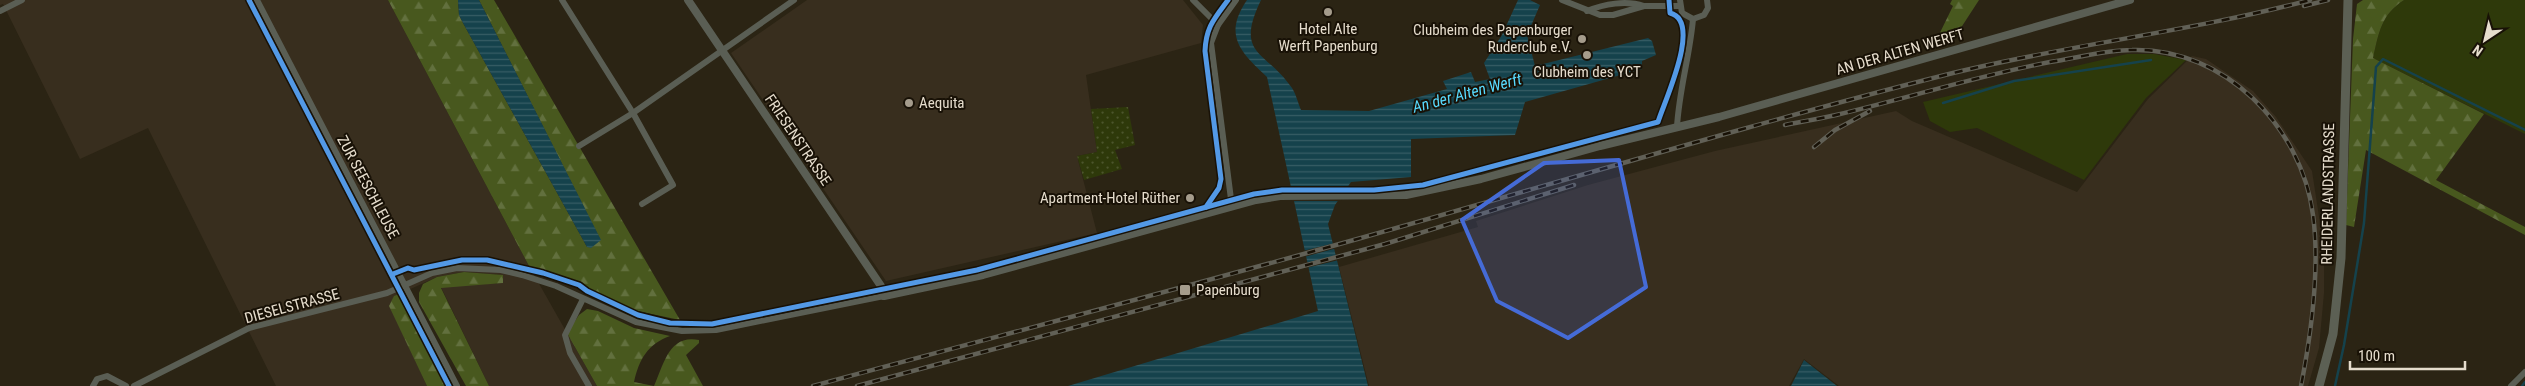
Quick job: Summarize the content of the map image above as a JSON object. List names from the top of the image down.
{
  "streets": {
    "main road": ["RHEIDERLANDSTRASSE"],
    "street": [
      "AN DER ALTEN WERFT",
      "FRIESENSTRASSE",
      "ZUR SEESCHLEUSE",
      "DIESELSTRASSE"
    ]
  },
  "crossings": [
    ["AN DER ALTEN WERFT", "FRIESENSTRASSE"],
    ["AN DER ALTEN WERFT", "DIESELSTRASSE"],
    ["FRIESENSTRASSE", "DIESELSTRASSE"],
    ["ZUR SEESCHLEUSE", "DIESELSTRASSE"]
  ],
  "water": ["An der Alten Werft"],
  "places": {
    "other": [
      "Hotel Alte Werft Papenburg",
      "Clubheim des Papenburger Ruderclub e.V.",
      "Clubheim des YCT",
      "Aequita",
      "Apartment-Hotel Rüther"
    ],
    "transit": ["Papenburg"]
  },
  "scale_bar": "100 m",
  "north": "bottom left"
}
